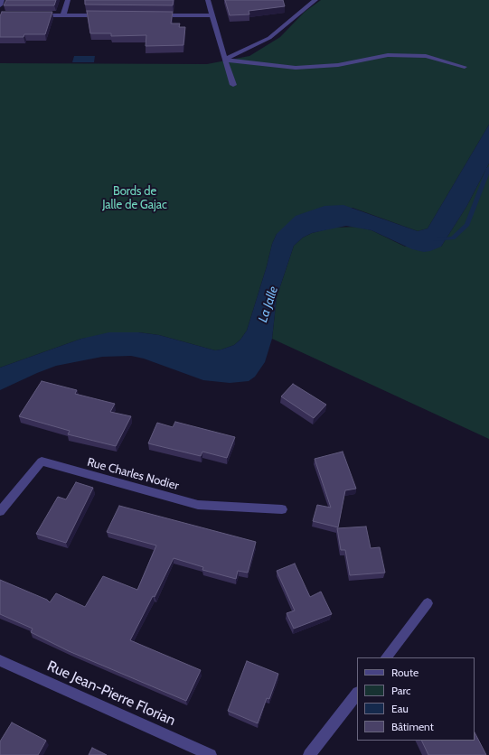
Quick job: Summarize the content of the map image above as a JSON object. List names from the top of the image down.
{
  "streets": {
    "street": ["Rue Charles Nodier", "Rue Jean-Pierre Florian"]
  },
  "water": ["La Jalle"],
  "parks": ["Bords de Jalle de Gajac"],
  "legend": [
    "Route",
    "Parc",
    "Eau",
    "Bâtiment"
  ]
}
